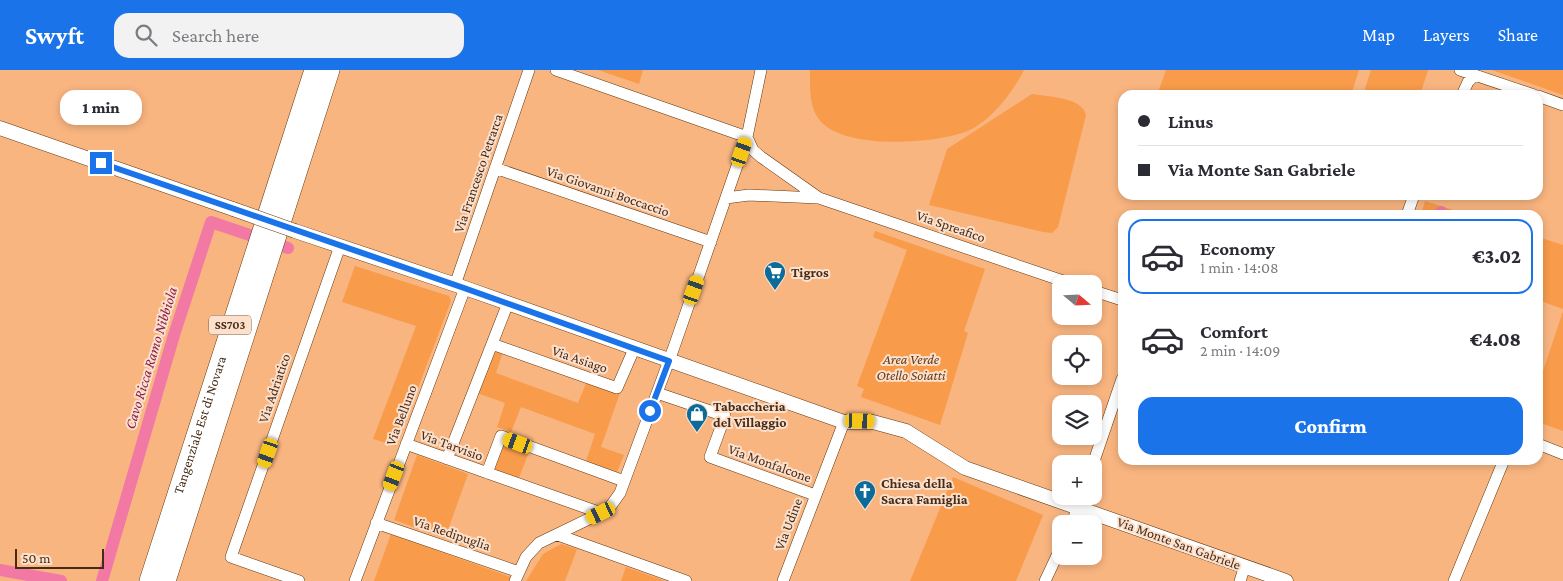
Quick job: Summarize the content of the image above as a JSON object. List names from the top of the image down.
{
  "streets": {
    "highway": ["SS703", "Tangenziale Est di Novara"],
    "street": [
      "Via Francesco Petrarca",
      "Via Giovanni Boccaccio",
      "Via Spreafico",
      "Via Asiago",
      "Via Adriatico",
      "Via Belluno",
      "Via Tarvisio",
      "Via Monfalcone",
      "Via Udine",
      "Via Redipuglia",
      "Via Monte San Gabriele"
    ]
  },
  "crossings": [
    ["Via Francesco Petrarca", "Via Giovanni Boccaccio"],
    ["Via Francesco Petrarca", "Via Belluno"],
    ["Via Francesco Petrarca", "Via Monte San Gabriele"],
    ["Via Asiago", "Via Monte San Gabriele"],
    ["Via Adriatico", "Via Monte San Gabriele"],
    ["Via Belluno", "Via Tarvisio"],
    ["Via Belluno", "Via Redipuglia"],
    ["Via Belluno", "Via Monte San Gabriele"],
    ["Via Monfalcone", "Via Udine"],
    ["Via Udine", "Via Monte San Gabriele"]
  ],
  "water": ["Cavo Ricca Ramo Nibbiola"],
  "parks": ["Area Verde Otello Soiatti"],
  "places": {
    "supermarket": ["Tigros"],
    "shop": ["Tabaccheria del Villaggio"],
    "church": ["Chiesa della Sacra Famiglia"]
  },
  "scale_bar": "50 m",
  "north": "right",
  "page": {
    "header": "Swyft",
    "search": "Search here",
    "nav": ["Map", "Layers", "Share"],
    "bubble": "1 min",
    "banner": ["Linus", "Via Monte San Gabriele"],
    "list": [
      {
        "name": "Economy",
        "note": "1 min · 14:08",
        "value": "€3.02"
      },
      {
        "name": "Comfort",
        "note": "2 min · 14:09",
        "value": "€4.08"
      }
    ],
    "map_buttons": ["+", "−"],
    "buttons": "Confirm",
    "scale": "50 m"
  }
}
